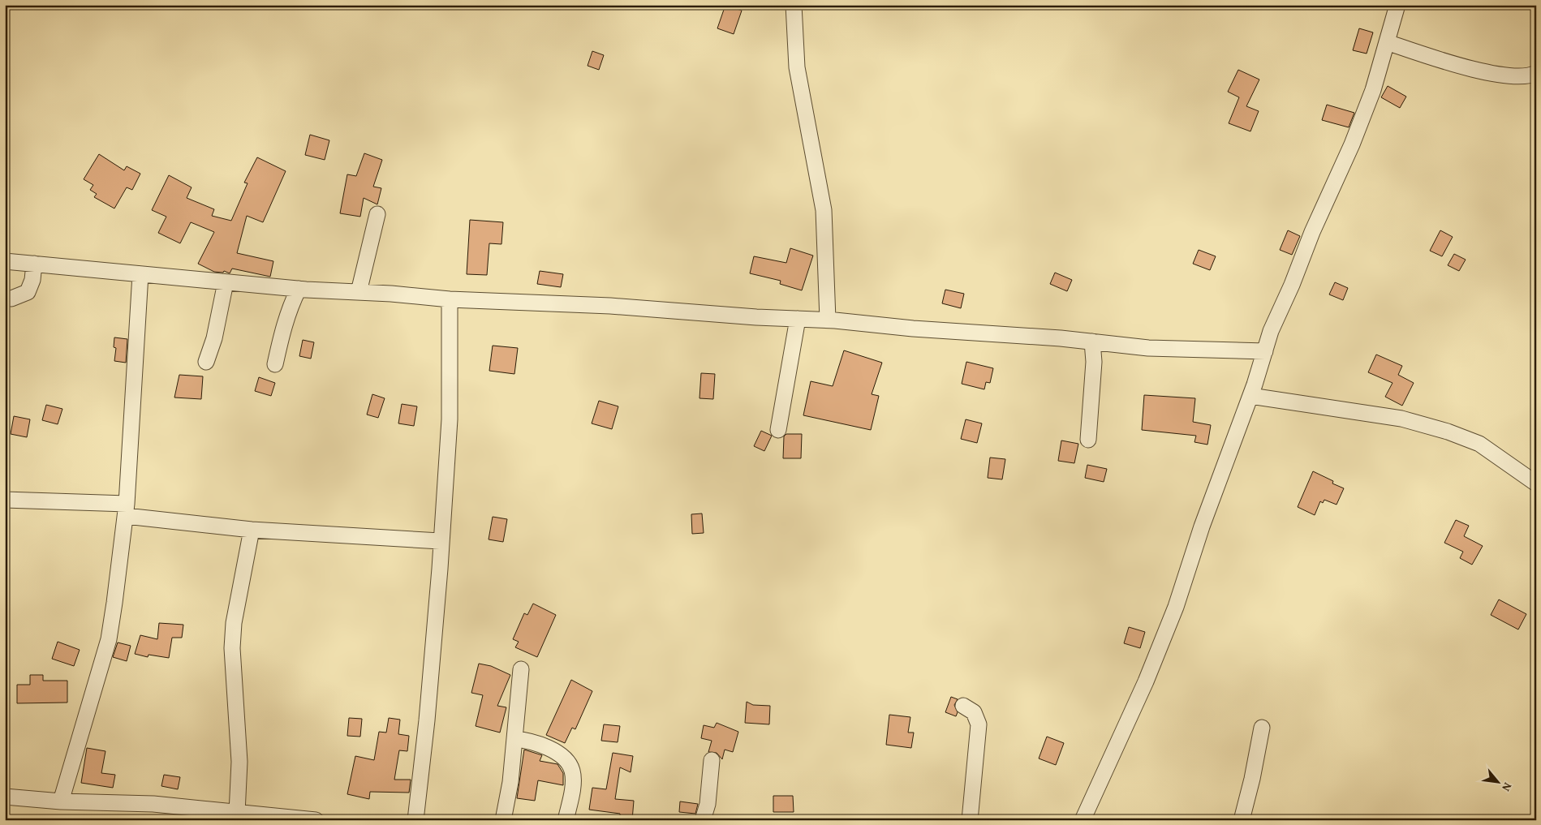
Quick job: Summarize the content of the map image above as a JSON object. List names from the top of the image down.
{
  "north": "bottom right"
}
